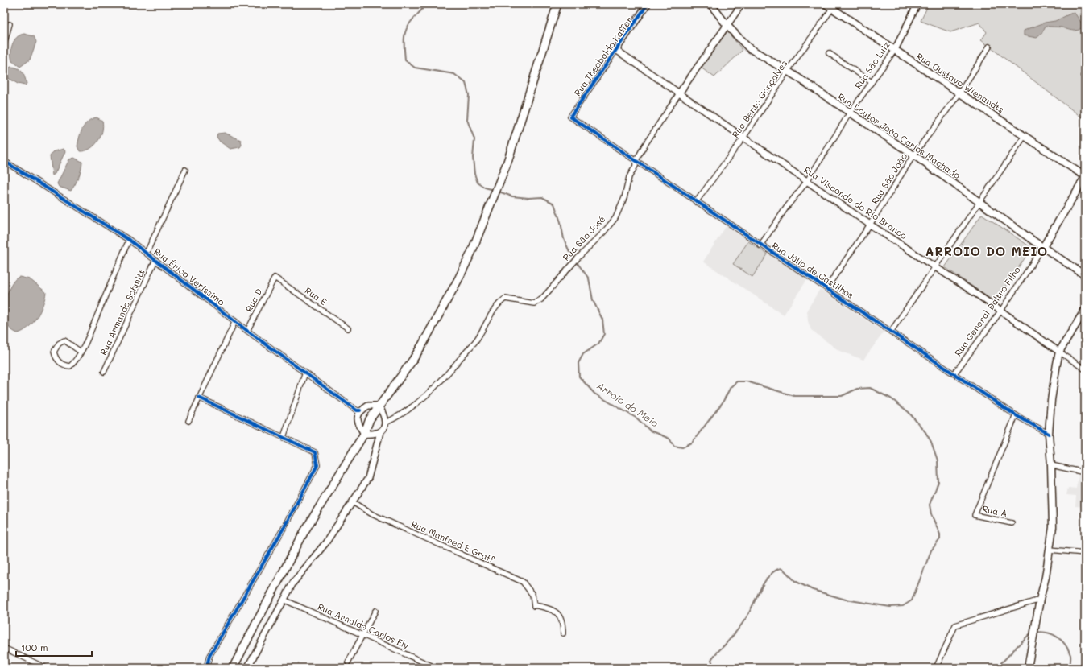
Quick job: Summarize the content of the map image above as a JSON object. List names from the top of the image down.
{
  "streets": {
    "main road": ["Rua Gustavo Wienandts", "Rua Doutor João Carlos Machado", "Rua General Daltro Filho"],
    "street": [
      "Rua Theobaldo Kaffer",
      "Rua São Luiz",
      "Rua Bento Gonçalves",
      "Rua São João",
      "Rua Visconde do Rio Branco",
      "Rua São José",
      "Rua Júlio de Castilhos",
      "Rua Érico Veríssimo",
      "Rua E",
      "Rua D",
      "Rua Armando Schmitt",
      "Rua A",
      "Rua Manfred E Graff",
      "Rua Arnaldo Carlos Ely"
    ]
  },
  "crossings": [
    ["Rua Theobaldo Kaffer", "Rua Visconde do Rio Branco"],
    ["Rua Theobaldo Kaffer", "Rua Júlio de Castilhos"],
    ["Rua São Luiz", "Rua Gustavo Wienandts"],
    ["Rua São Luiz", "Rua Doutor João Carlos Machado"],
    ["Rua São Luiz", "Rua Visconde do Rio Branco"],
    ["Rua São Luiz", "Rua Júlio de Castilhos"],
    ["Rua Gustavo Wienandts", "Rua Bento Gonçalves"],
    ["Rua Gustavo Wienandts", "Rua São João"],
    ["Rua Gustavo Wienandts", "Rua General Daltro Filho"],
    ["Rua Bento Gonçalves", "Rua Doutor João Carlos Machado"],
    ["Rua Bento Gonçalves", "Rua Visconde do Rio Branco"],
    ["Rua Bento Gonçalves", "Rua Júlio de Castilhos"],
    ["Rua Doutor João Carlos Machado", "Rua São João"],
    ["Rua Doutor João Carlos Machado", "Rua São José"],
    ["Rua Doutor João Carlos Machado", "Rua General Daltro Filho"],
    ["Rua São João", "Rua Visconde do Rio Branco"],
    ["Rua São João", "Rua Júlio de Castilhos"],
    ["Rua Visconde do Rio Branco", "Rua São José"],
    ["Rua Visconde do Rio Branco", "Rua General Daltro Filho"],
    ["Rua São José", "Rua Júlio de Castilhos"],
    ["Rua Júlio de Castilhos", "Rua General Daltro Filho"],
    ["Rua Júlio de Castilhos", "Rua A"],
    ["Rua Érico Veríssimo", "Rua D"],
    ["Rua Érico Veríssimo", "Rua Armando Schmitt"],
    ["Rua E", "Rua D"]
  ],
  "districts": ["ARROIO DO MEIO"],
  "water": ["Arroio do Meio"],
  "scale_bar": "100 m"
}
